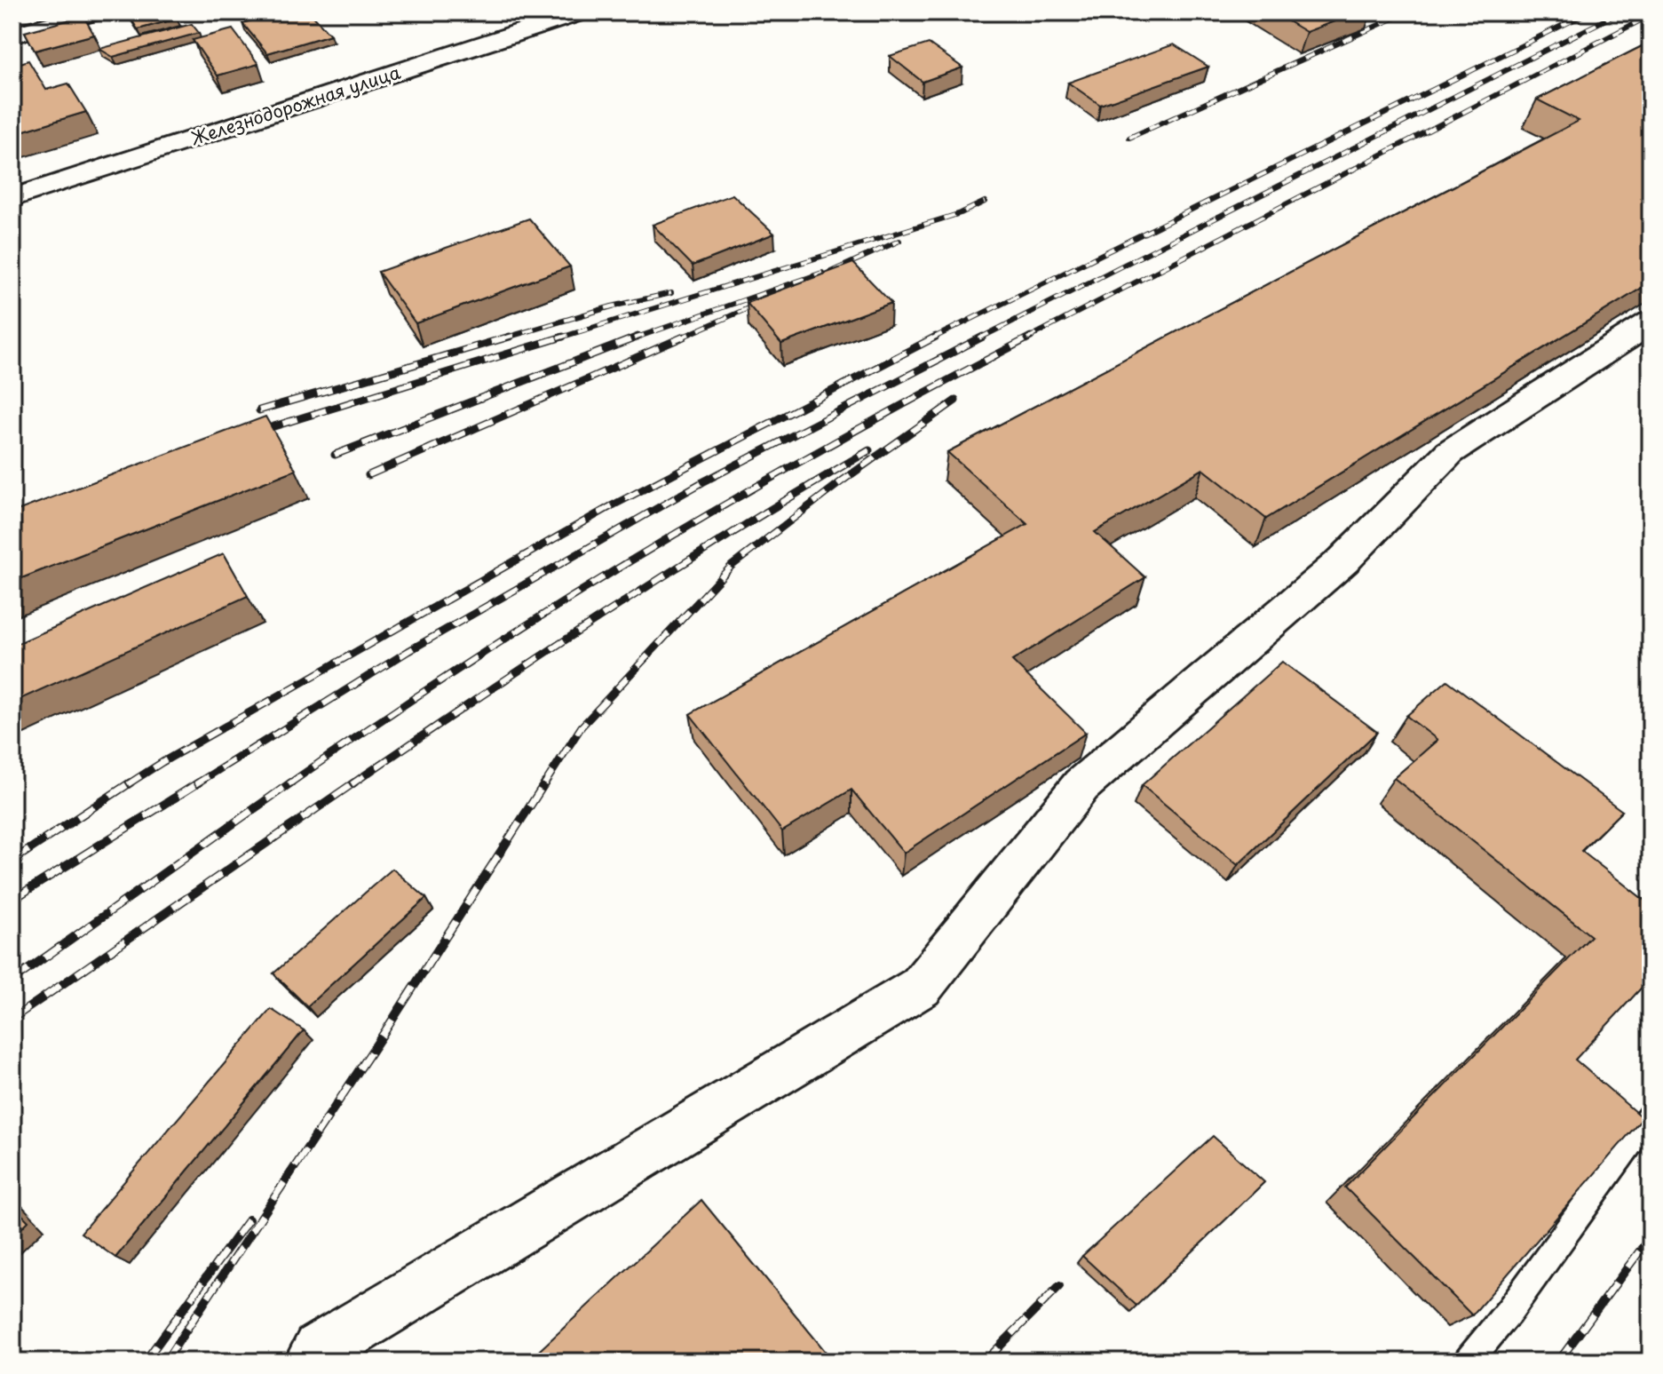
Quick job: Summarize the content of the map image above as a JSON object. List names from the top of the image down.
{
  "streets": {
    "street": ["Железнодорожная улица"]
  }
}
